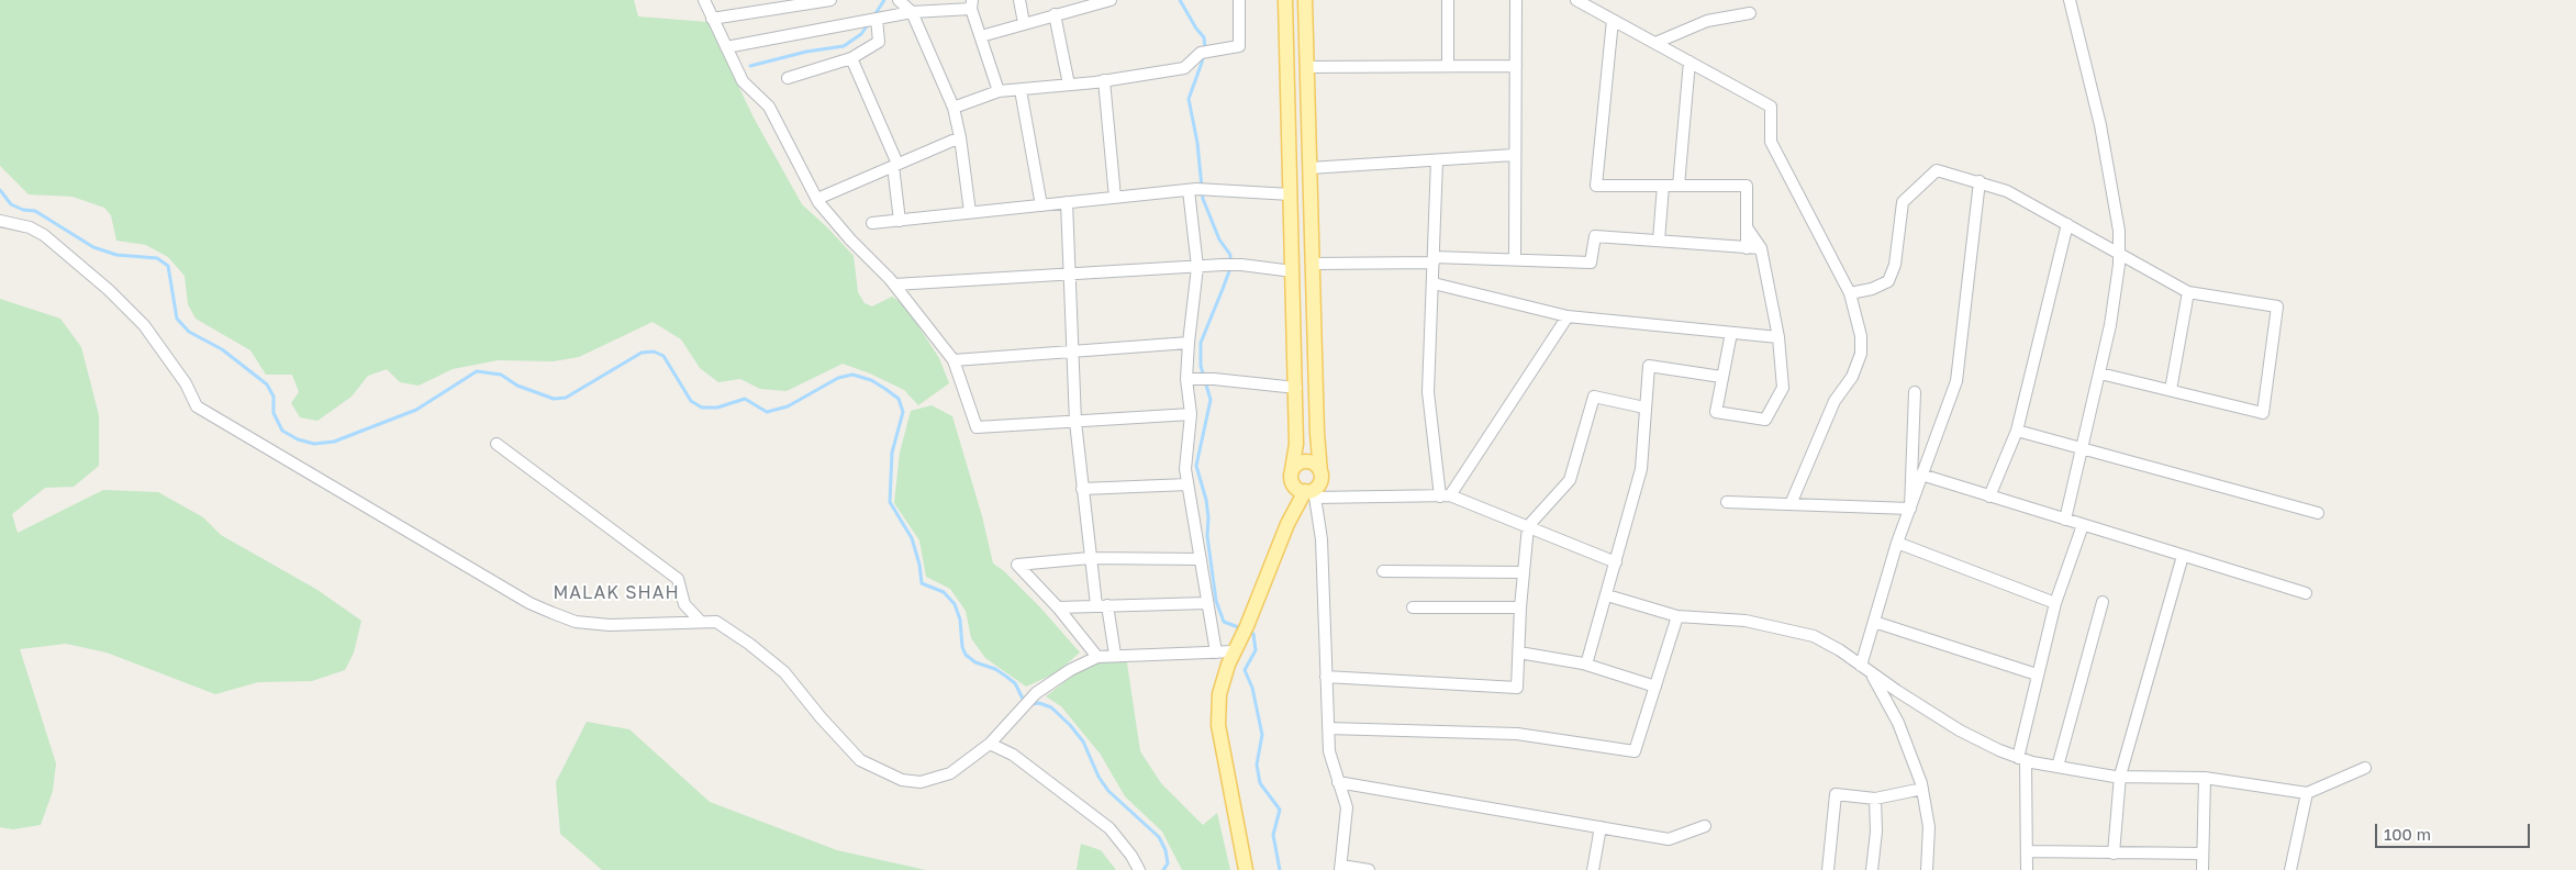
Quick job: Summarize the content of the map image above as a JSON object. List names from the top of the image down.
{
  "districts": ["MALAK SHAH"],
  "scale_bar": "100 m"
}
